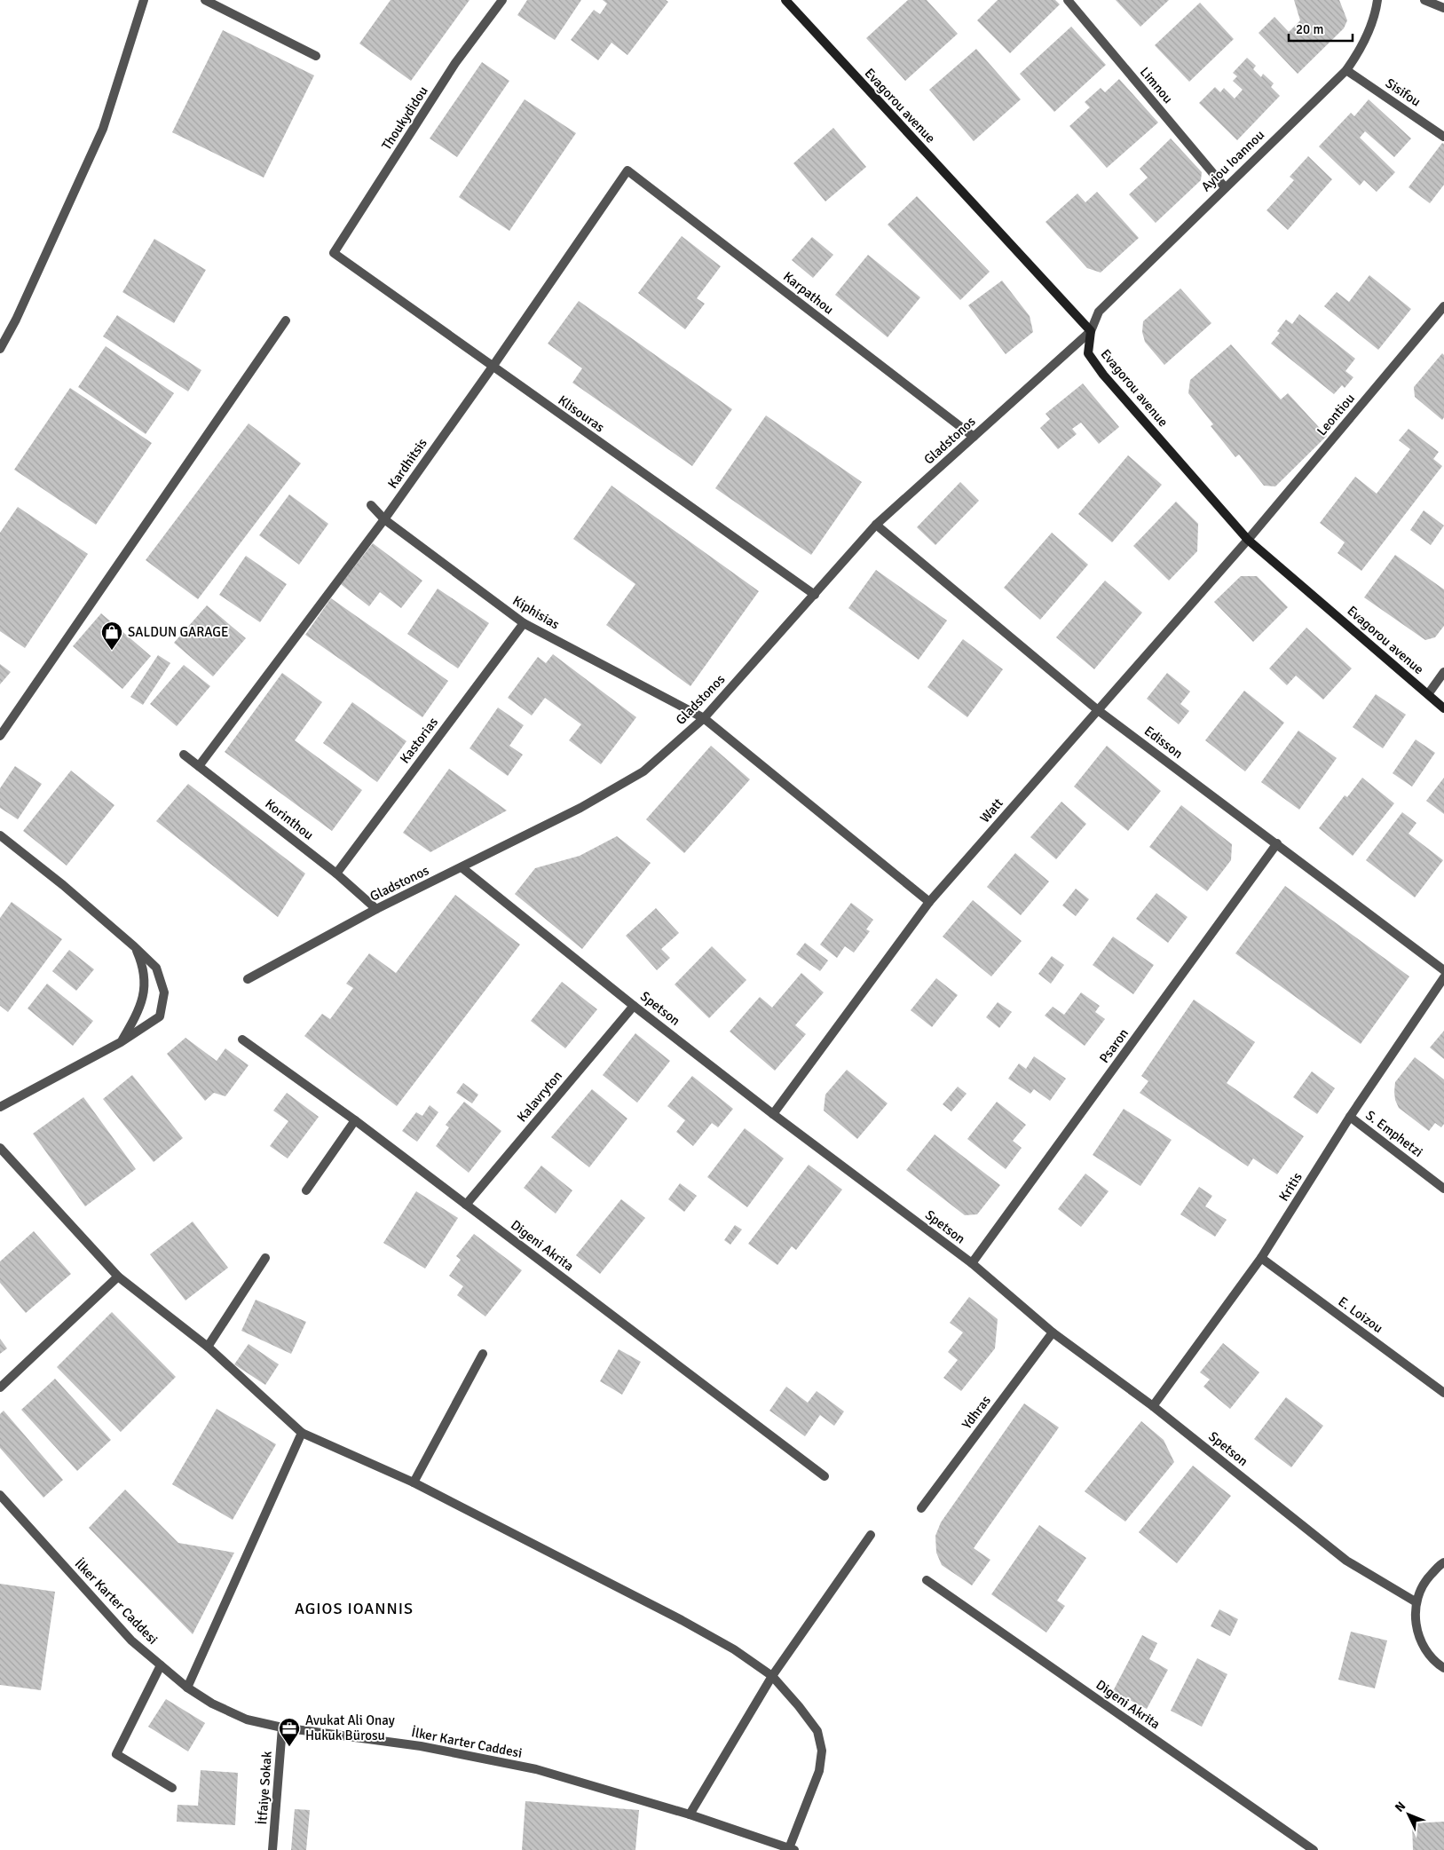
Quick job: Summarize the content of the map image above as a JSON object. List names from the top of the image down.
{
  "streets": {
    "street": [
      "Limnou",
      "Sisifou",
      "Evagorou avenue",
      "Thoukydidou",
      "Ayiou Ioannou",
      "Karpathou",
      "Klisouras",
      "Leontiou",
      "Gladstonos",
      "Kardhitsis",
      "Kiphisias",
      "Kastorias",
      "Edisson",
      "Watt",
      "Korinthou",
      "Spetson",
      "Psaron",
      "Kalavryton",
      "S. Emphetzi",
      "Kritis",
      "Digeni Akrita",
      "E. Loizou",
      "Ydhras",
      "İlker Karter Caddesi",
      "İtfaiye Sokak"
    ]
  },
  "crossings": [
    ["Limnou", "Ayiou Ioannou"],
    ["Sisifou", "Ayiou Ioannou"],
    ["Evagorou avenue", "Ayiou Ioannou"],
    ["Evagorou avenue", "Leontiou"],
    ["Evagorou avenue", "Gladstonos"],
    ["Evagorou avenue", "Watt"],
    ["Thoukydidou", "Klisouras"],
    ["Ayiou Ioannou", "Gladstonos"],
    ["Karpathou", "Gladstonos"],
    ["Karpathou", "Kardhitsis"],
    ["Klisouras", "Gladstonos"],
    ["Klisouras", "Kardhitsis"],
    ["Leontiou", "Watt"],
    ["Gladstonos", "Kiphisias"],
    ["Gladstonos", "Edisson"],
    ["Gladstonos", "Korinthou"],
    ["Gladstonos", "Spetson"],
    ["Kardhitsis", "Kiphisias"],
    ["Kardhitsis", "Korinthou"],
    ["Kiphisias", "Kastorias"],
    ["Kiphisias", "Watt"],
    ["Kastorias", "Korinthou"],
    ["Edisson", "Watt"],
    ["Edisson", "Psaron"],
    ["Watt", "Spetson"],
    ["Spetson", "Psaron"],
    ["Spetson", "Kalavryton"],
    ["Spetson", "Kritis"],
    ["Spetson", "Ydhras"],
    ["Kalavryton", "Digeni Akrita"],
    ["S. Emphetzi", "Kritis"],
    ["Kritis", "E. Loizou"],
    ["İlker Karter Caddesi", "İtfaiye Sokak"]
  ],
  "districts": ["AGIOS IOANNIS"],
  "places": {
    "shop": ["SALDUN GARAGE"],
    "office": ["Avukat Ali Onay Hukuk Bürosu"]
  },
  "scale_bar": "20 m",
  "north": "top left"
}
